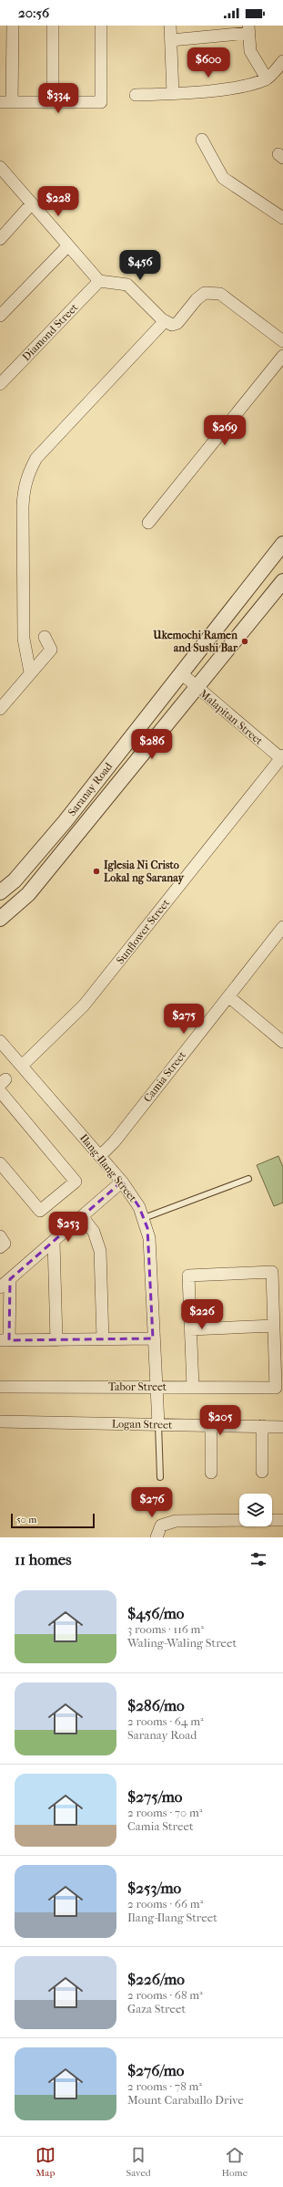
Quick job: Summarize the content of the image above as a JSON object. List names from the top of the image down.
{
  "streets": {
    "street": [
      "Diamond Street",
      "Malapitan Street",
      "Saranay Road",
      "Sunflower Street",
      "Camia Street",
      "Ilang-Ilang Street",
      "Tabor Street",
      "Logan Street"
    ]
  },
  "crossings": [
    ["Malapitan Street", "Saranay Road"],
    ["Malapitan Street", "Sunflower Street"],
    ["Sunflower Street", "Ilang-Ilang Street"],
    ["Camia Street", "Ilang-Ilang Street"],
    ["Ilang-Ilang Street", "Tabor Street"],
    ["Ilang-Ilang Street", "Logan Street"]
  ],
  "places": ["Ukemochi Ramen and Sushi Bar", "Iglesia Ni Cristo Lokal ng Saranay"],
  "scale_bar": "50 m",
  "page": {
    "status": "20:56",
    "price": [
      "$600",
      "$334",
      "$228",
      "$456",
      "$269",
      "$286",
      "$275",
      "$253",
      "$226",
      "$205",
      "$276"
    ],
    "scale": "50 m",
    "heading": "11 homes",
    "list": [
      {
        "name": "$456/mo",
        "note": "3 rooms · 116 m² · Waling-Waling Street"
      },
      {
        "name": "$286/mo",
        "note": "2 rooms · 64 m² · Saranay Road"
      },
      {
        "name": "$275/mo",
        "note": "2 rooms · 70 m² · Camia Street"
      },
      {
        "name": "$253/mo",
        "note": "2 rooms · 66 m² · Ilang-Ilang Street"
      },
      {
        "name": "$226/mo",
        "note": "2 rooms · 68 m² · Gaza Street"
      },
      {
        "name": "$276/mo",
        "note": "2 rooms · 78 m² · Mount Caraballo Drive"
      }
    ],
    "tabs": ["Map", "Saved", "Home"]
  }
}
